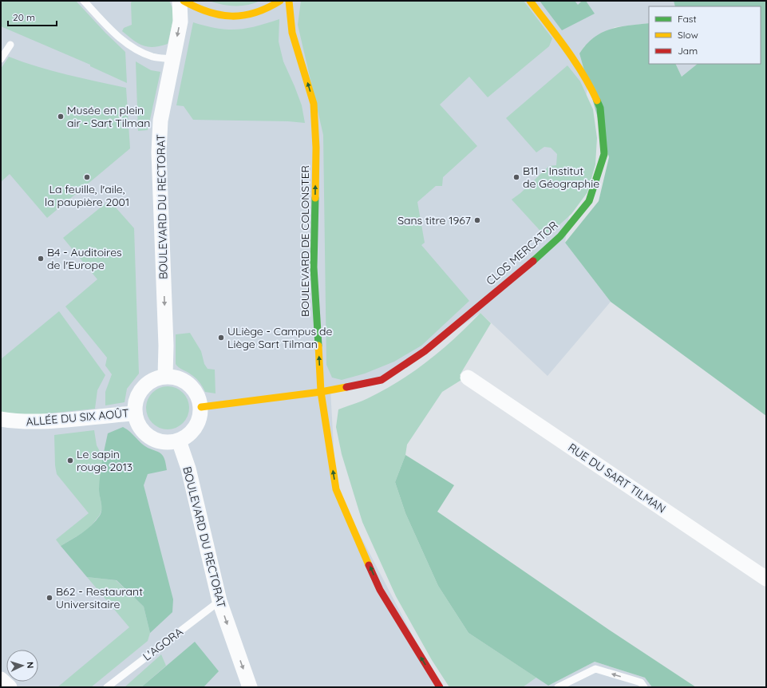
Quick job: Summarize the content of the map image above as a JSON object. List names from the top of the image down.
{
  "streets": {
    "street": [
      "BOULEVARD DU RECTORAT",
      "BOULEVARD DE COLONSTER",
      "CLOS MERCATOR",
      "ALLÉE DU SIX AOÛT",
      "RUE DU SART TILMAN"
    ],
    "lane": ["L'AGORA"]
  },
  "crossings": [
    ["BOULEVARD DU RECTORAT", "ALLÉE DU SIX AOÛT"],
    ["BOULEVARD DU RECTORAT", "L'AGORA"],
    ["BOULEVARD DE COLONSTER", "CLOS MERCATOR"]
  ],
  "one_way": ["BOULEVARD DU RECTORAT", "BOULEVARD DE COLONSTER"],
  "places": [
    "Musée en plein air - Sart Tilman",
    "La feuille, l'aile, la paupière 2001",
    "B11 - Institut de Géographie",
    "Sans titre 1967",
    "B4 - Auditoires de l'Europe",
    "ULiège - Campus de Liège Sart Tilman",
    "Le sapin rouge 2013",
    "B62 - Restaurant Universitaire"
  ],
  "legend": ["Fast", "Slow", "Jam"],
  "scale_bar": "20 m",
  "north": "right"
}
